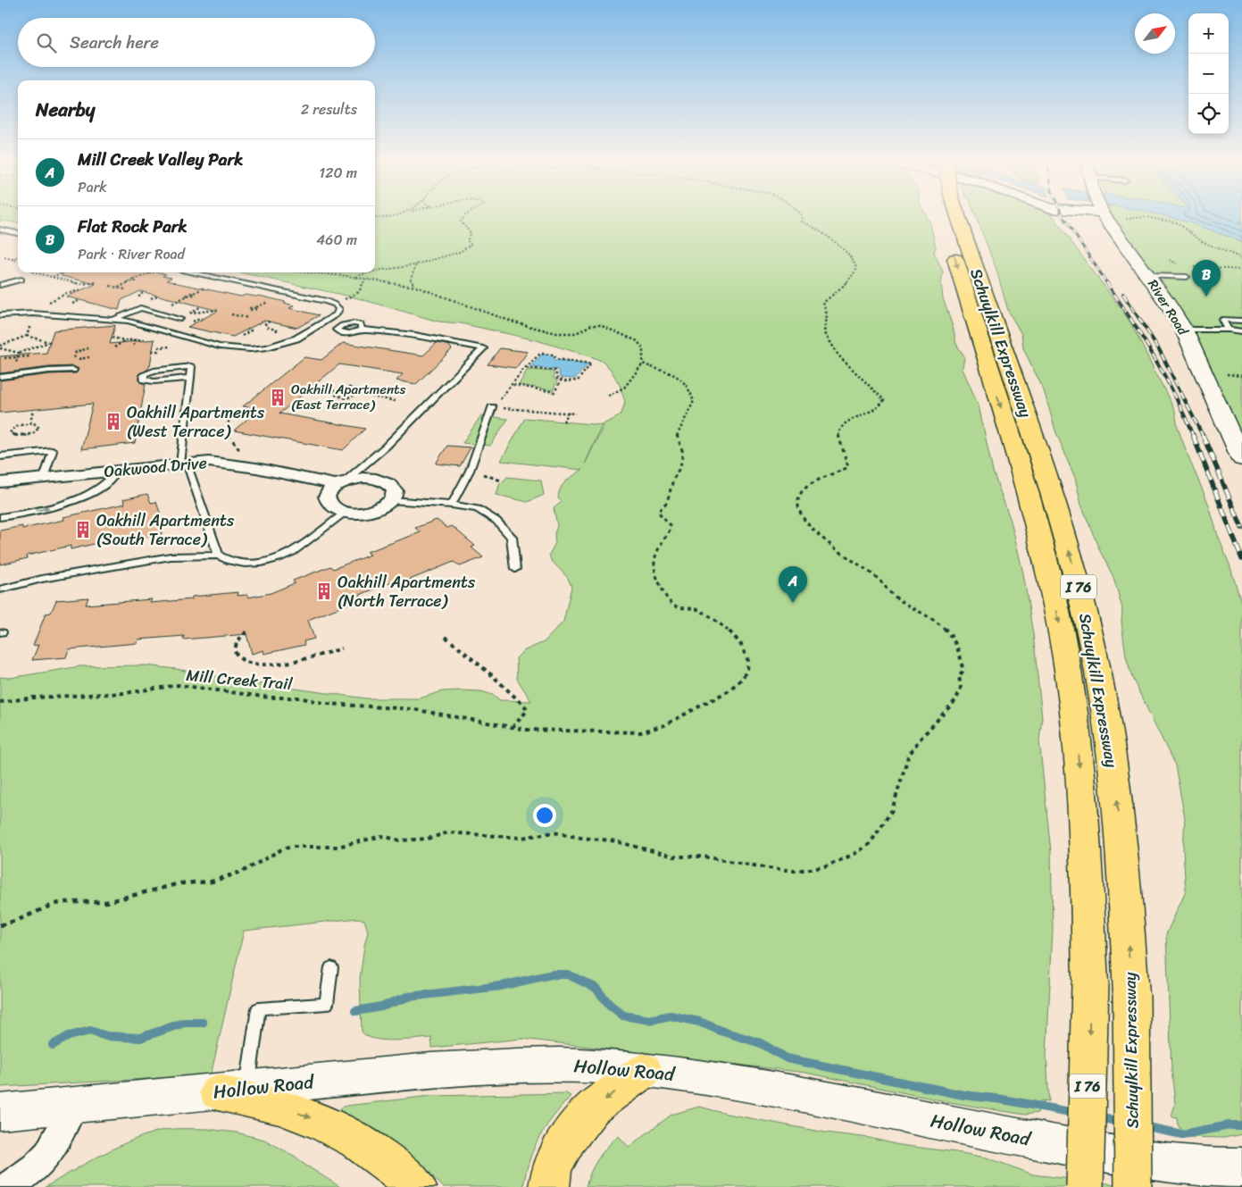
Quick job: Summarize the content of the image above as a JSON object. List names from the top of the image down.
{
  "streets": {
    "highway": ["Schuylkill Expressway", "I 76"],
    "street": ["River Road", "Oakwood Drive", "Hollow Road"],
    "path": ["Mill Creek Trail"]
  },
  "places": {
    "building": [
      "Oakhill Apartments (East Terrace)",
      "Oakhill Apartments (West Terrace)",
      "Oakhill Apartments (South Terrace)",
      "Oakhill Apartments (North Terrace)"
    ]
  },
  "north": "top right",
  "page": {
    "map_buttons": ["+", "−"],
    "search": "Search here",
    "heading": ["Nearby", "2 results"],
    "list": [
      {
        "mark": "A",
        "name": "Mill Creek Valley Park",
        "note": "Park",
        "value": "120 m"
      },
      {
        "mark": "B",
        "name": "Flat Rock Park",
        "note": "Park · River Road",
        "value": "460 m"
      }
    ],
    "pins": ["B", "A"]
  }
}
